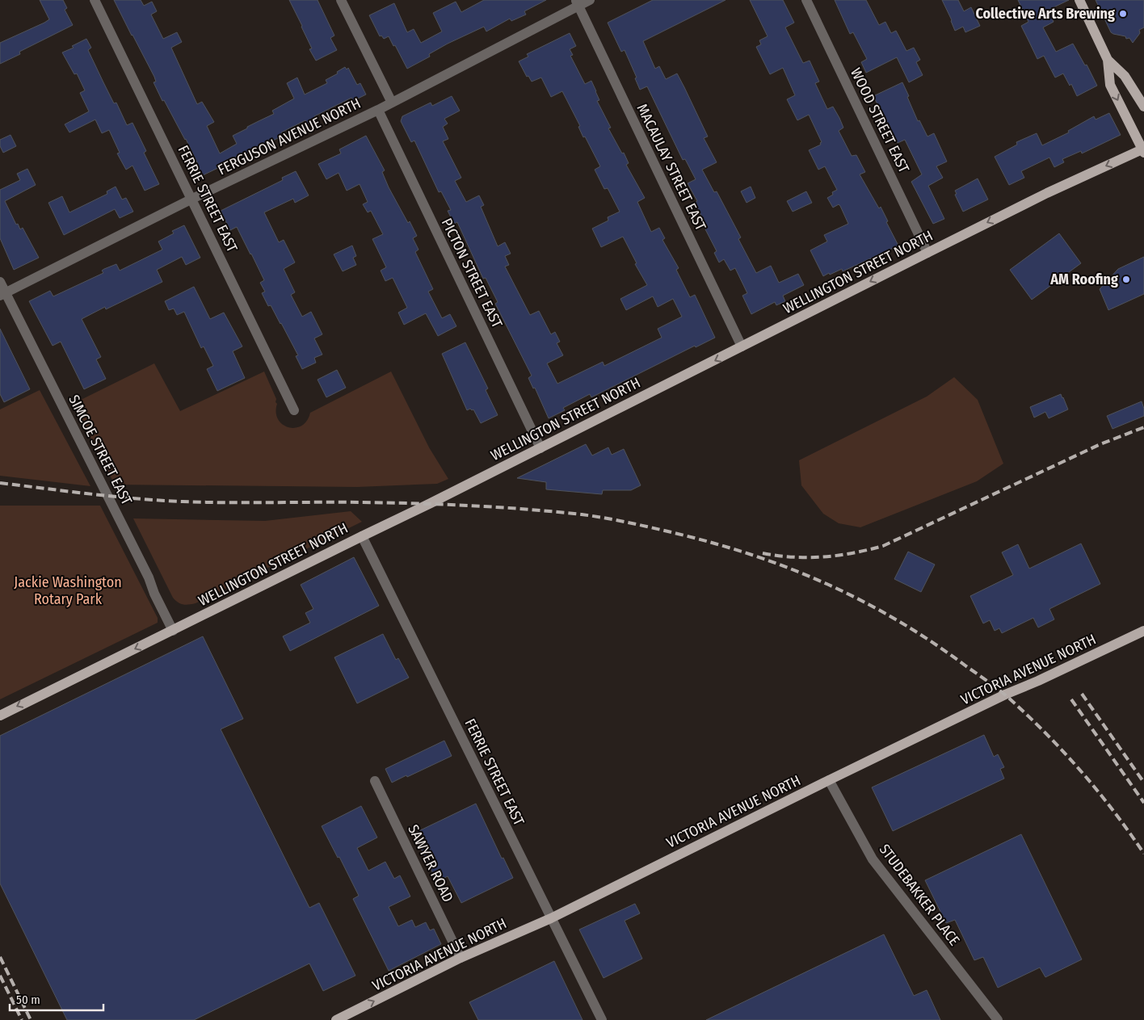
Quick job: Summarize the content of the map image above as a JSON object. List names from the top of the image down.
{
  "streets": {
    "main road": ["WELLINGTON STREET NORTH", "VICTORIA AVENUE NORTH"],
    "street": [
      "WOOD STREET EAST",
      "FERGUSON AVENUE NORTH",
      "MACAULAY STREET EAST",
      "FERRIE STREET EAST",
      "PICTON STREET EAST",
      "SIMCOE STREET EAST",
      "SAWYER ROAD",
      "STUDEBAKKER PLACE"
    ]
  },
  "crossings": [
    ["WOOD STREET EAST", "WELLINGTON STREET NORTH"],
    ["FERGUSON AVENUE NORTH", "MACAULAY STREET EAST"],
    ["FERGUSON AVENUE NORTH", "FERRIE STREET EAST"],
    ["FERGUSON AVENUE NORTH", "PICTON STREET EAST"],
    ["FERGUSON AVENUE NORTH", "SIMCOE STREET EAST"],
    ["MACAULAY STREET EAST", "WELLINGTON STREET NORTH"],
    ["FERRIE STREET EAST", "WELLINGTON STREET NORTH"],
    ["FERRIE STREET EAST", "VICTORIA AVENUE NORTH"],
    ["WELLINGTON STREET NORTH", "PICTON STREET EAST"],
    ["WELLINGTON STREET NORTH", "SIMCOE STREET EAST"],
    ["VICTORIA AVENUE NORTH", "SAWYER ROAD"],
    ["VICTORIA AVENUE NORTH", "STUDEBAKKER PLACE"]
  ],
  "one_way": ["WELLINGTON STREET NORTH"],
  "parks": ["Jackie Washington Rotary Park"],
  "places": ["Collective Arts Brewing", "AM Roofing"],
  "scale_bar": "50 m"
}
